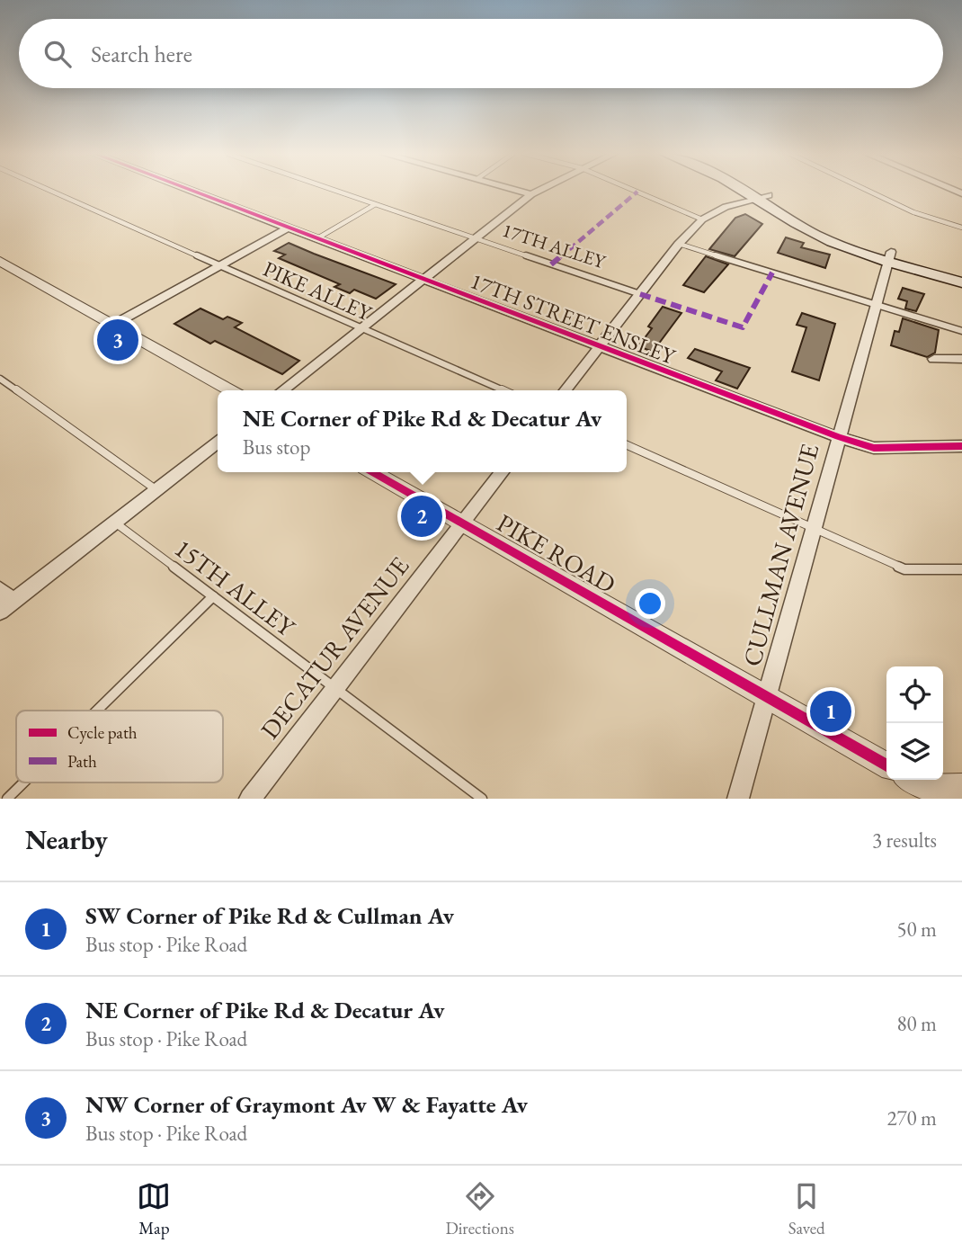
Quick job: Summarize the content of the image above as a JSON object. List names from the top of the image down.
{
  "streets": {
    "street": [
      "17TH STREET ENSLEY",
      "PIKE ROAD",
      "CULLMAN AVENUE",
      "DECATUR AVENUE"
    ],
    "lane": ["17TH ALLEY", "PIKE ALLEY", "15TH ALLEY"]
  },
  "crossings": [
    ["17TH STREET ENSLEY", "CULLMAN AVENUE"],
    ["PIKE ROAD", "CULLMAN AVENUE"],
    ["PIKE ROAD", "DECATUR AVENUE"],
    ["15TH ALLEY", "DECATUR AVENUE"]
  ],
  "legend": ["Cycle path", "Path"],
  "page": {
    "search": "Search here",
    "pins": ["3", "2", "1"],
    "popup": ["NE Corner of Pike Rd & Decatur Av", "Bus stop"],
    "heading": ["Nearby", "3 results"],
    "list": [
      {
        "mark": "1",
        "name": "SW Corner of Pike Rd & Cullman Av",
        "note": "Bus stop · Pike Road",
        "value": "50 m"
      },
      {
        "mark": "2",
        "name": "NE Corner of Pike Rd & Decatur Av",
        "note": "Bus stop · Pike Road",
        "value": "80 m"
      },
      {
        "mark": "3",
        "name": "NW Corner of Graymont Av W & Fayatte Av",
        "note": "Bus stop · Pike Road",
        "value": "270 m"
      }
    ],
    "nav": ["Map", "Directions", "Saved"]
  }
}
